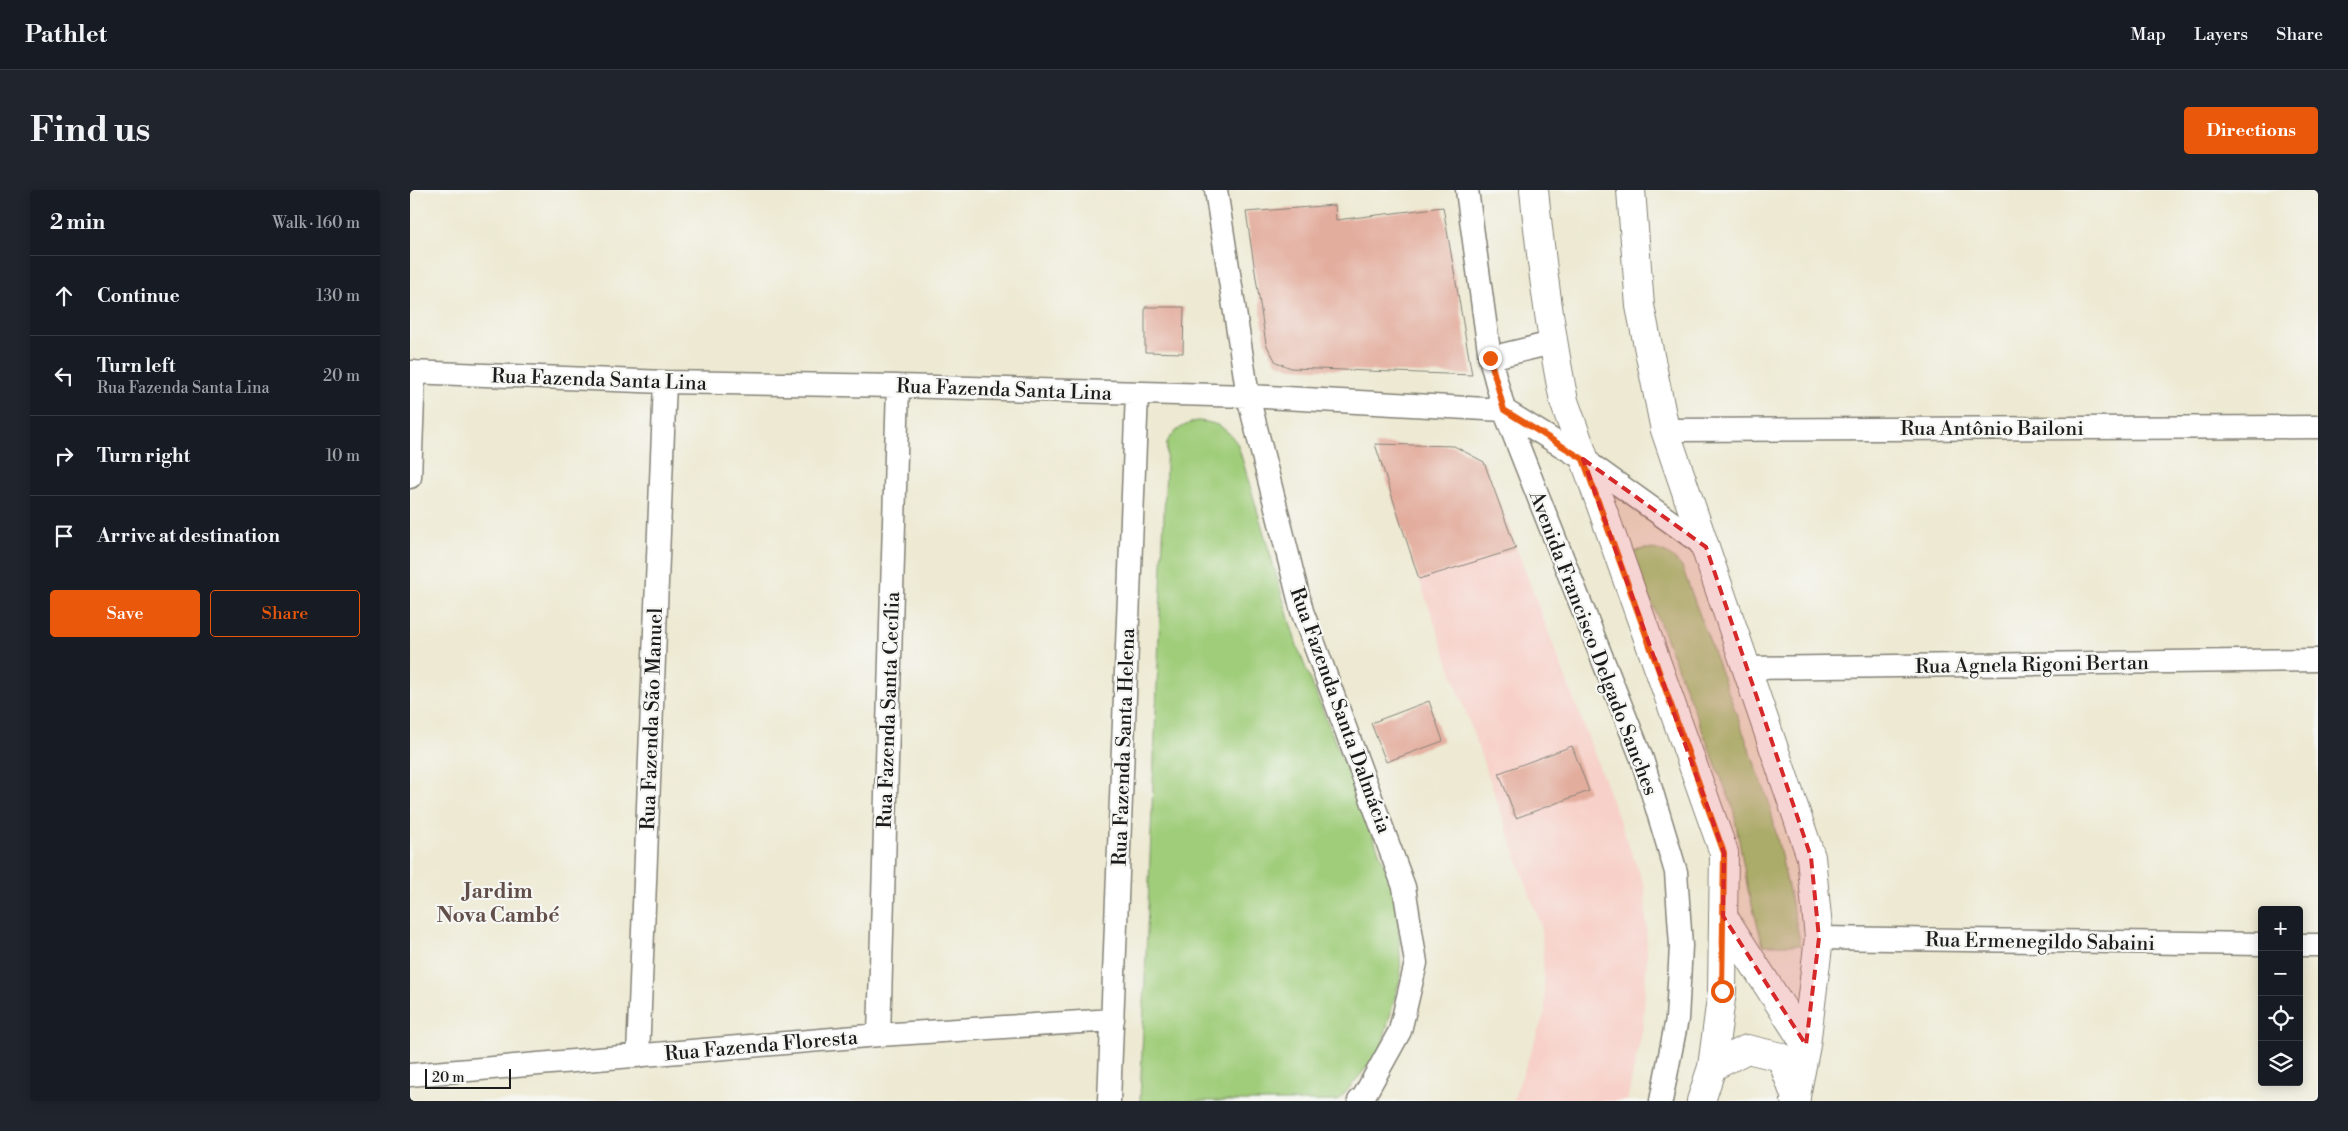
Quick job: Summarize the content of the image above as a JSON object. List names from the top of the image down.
{
  "streets": {
    "street": [
      "Rua Fazenda Santa Lina",
      "Rua Antônio Bailoni",
      "Avenida Francisco Delgado Sanches",
      "Rua Agnela Rigoni Bertan",
      "Rua Fazenda Santa Cecília",
      "Rua Fazenda Santa Dalmácia",
      "Rua Fazenda São Manuel",
      "Rua Fazenda Santa Helena",
      "Rua Ermenegildo Sabaini",
      "Rua Fazenda Floresta"
    ]
  },
  "crossings": [
    ["Rua Fazenda Santa Lina", "Avenida Francisco Delgado Sanches"],
    ["Rua Fazenda Santa Lina", "Rua Fazenda Santa Cecília"],
    ["Rua Fazenda Santa Lina", "Rua Fazenda Santa Dalmácia"],
    ["Rua Fazenda Santa Lina", "Rua Fazenda São Manuel"],
    ["Rua Fazenda Santa Lina", "Rua Fazenda Santa Helena"],
    ["Rua Fazenda Santa Cecília", "Rua Fazenda Floresta"],
    ["Rua Fazenda São Manuel", "Rua Fazenda Floresta"],
    ["Rua Fazenda Santa Helena", "Rua Fazenda Floresta"]
  ],
  "districts": ["Jardim Nova Cambé"],
  "scale_bar": "20 m",
  "page": {
    "header": "Pathlet",
    "nav": ["Map", "Layers", "Share"],
    "buttons": [
      "Directions",
      ["Save", "Share"]
    ],
    "title": "Find us",
    "heading": ["2 min", "Walk · 160 m"],
    "list": [
      ["Continue", "130 m"],
      ["Turn left", "Rua Fazenda Santa Lina", "20 m"],
      ["Turn right", "10 m"],
      "Arrive at destination"
    ],
    "map_buttons": ["+", "−"],
    "scale": "20 m"
  }
}
